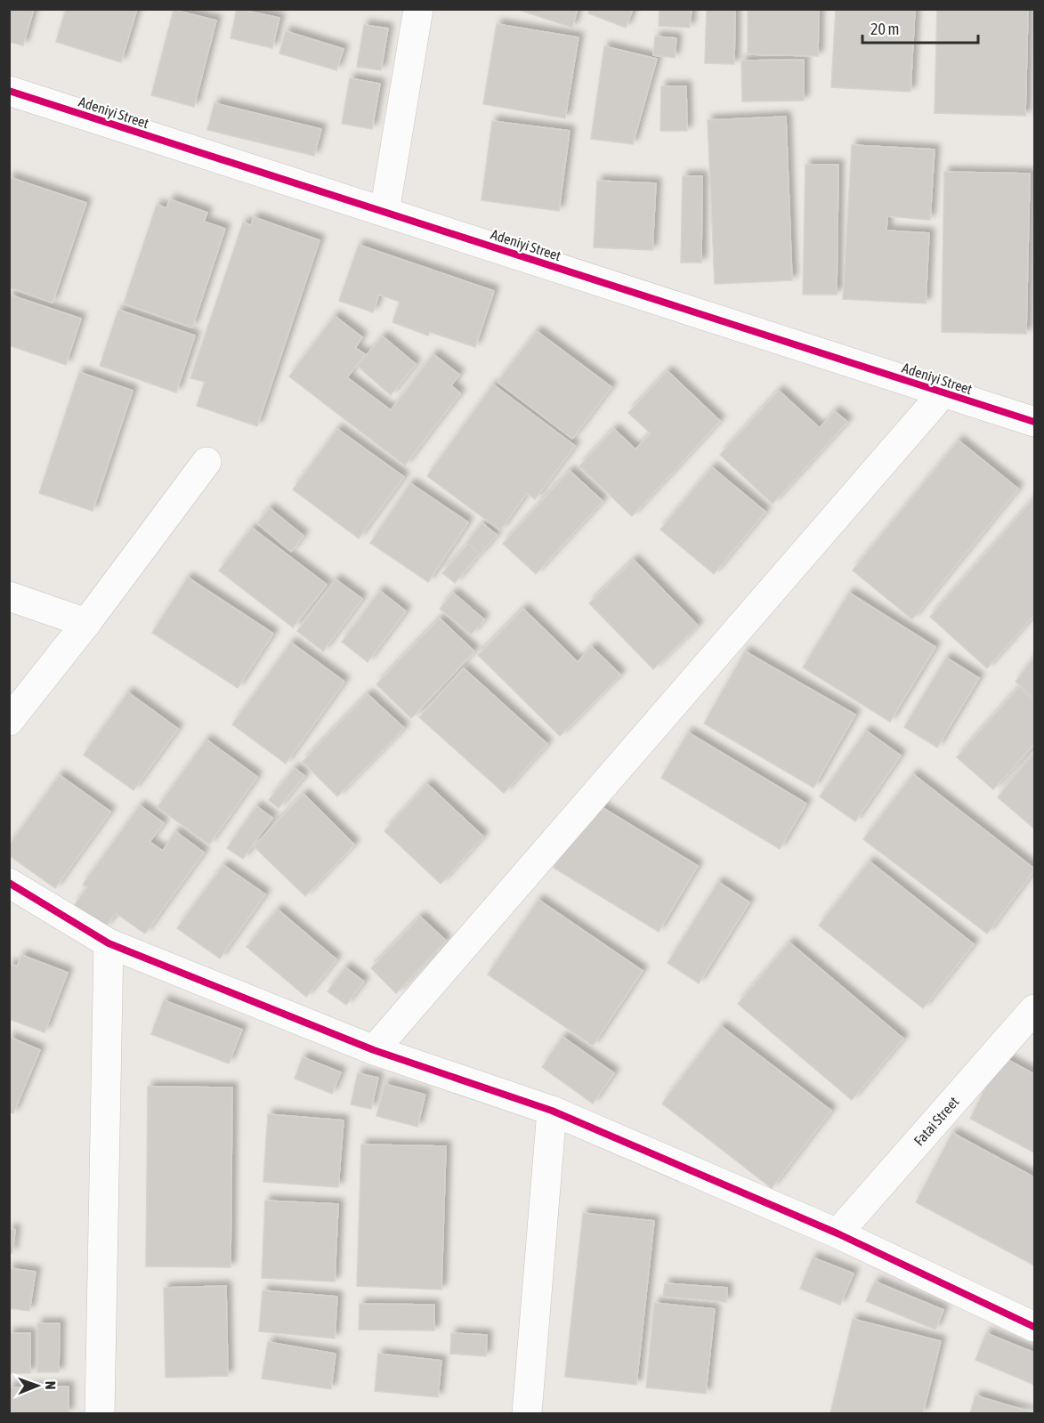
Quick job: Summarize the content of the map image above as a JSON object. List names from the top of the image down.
{
  "streets": {
    "street": ["Adeniyi Street", "Fatai Street"]
  },
  "scale_bar": "20 m",
  "north": "right"
}
